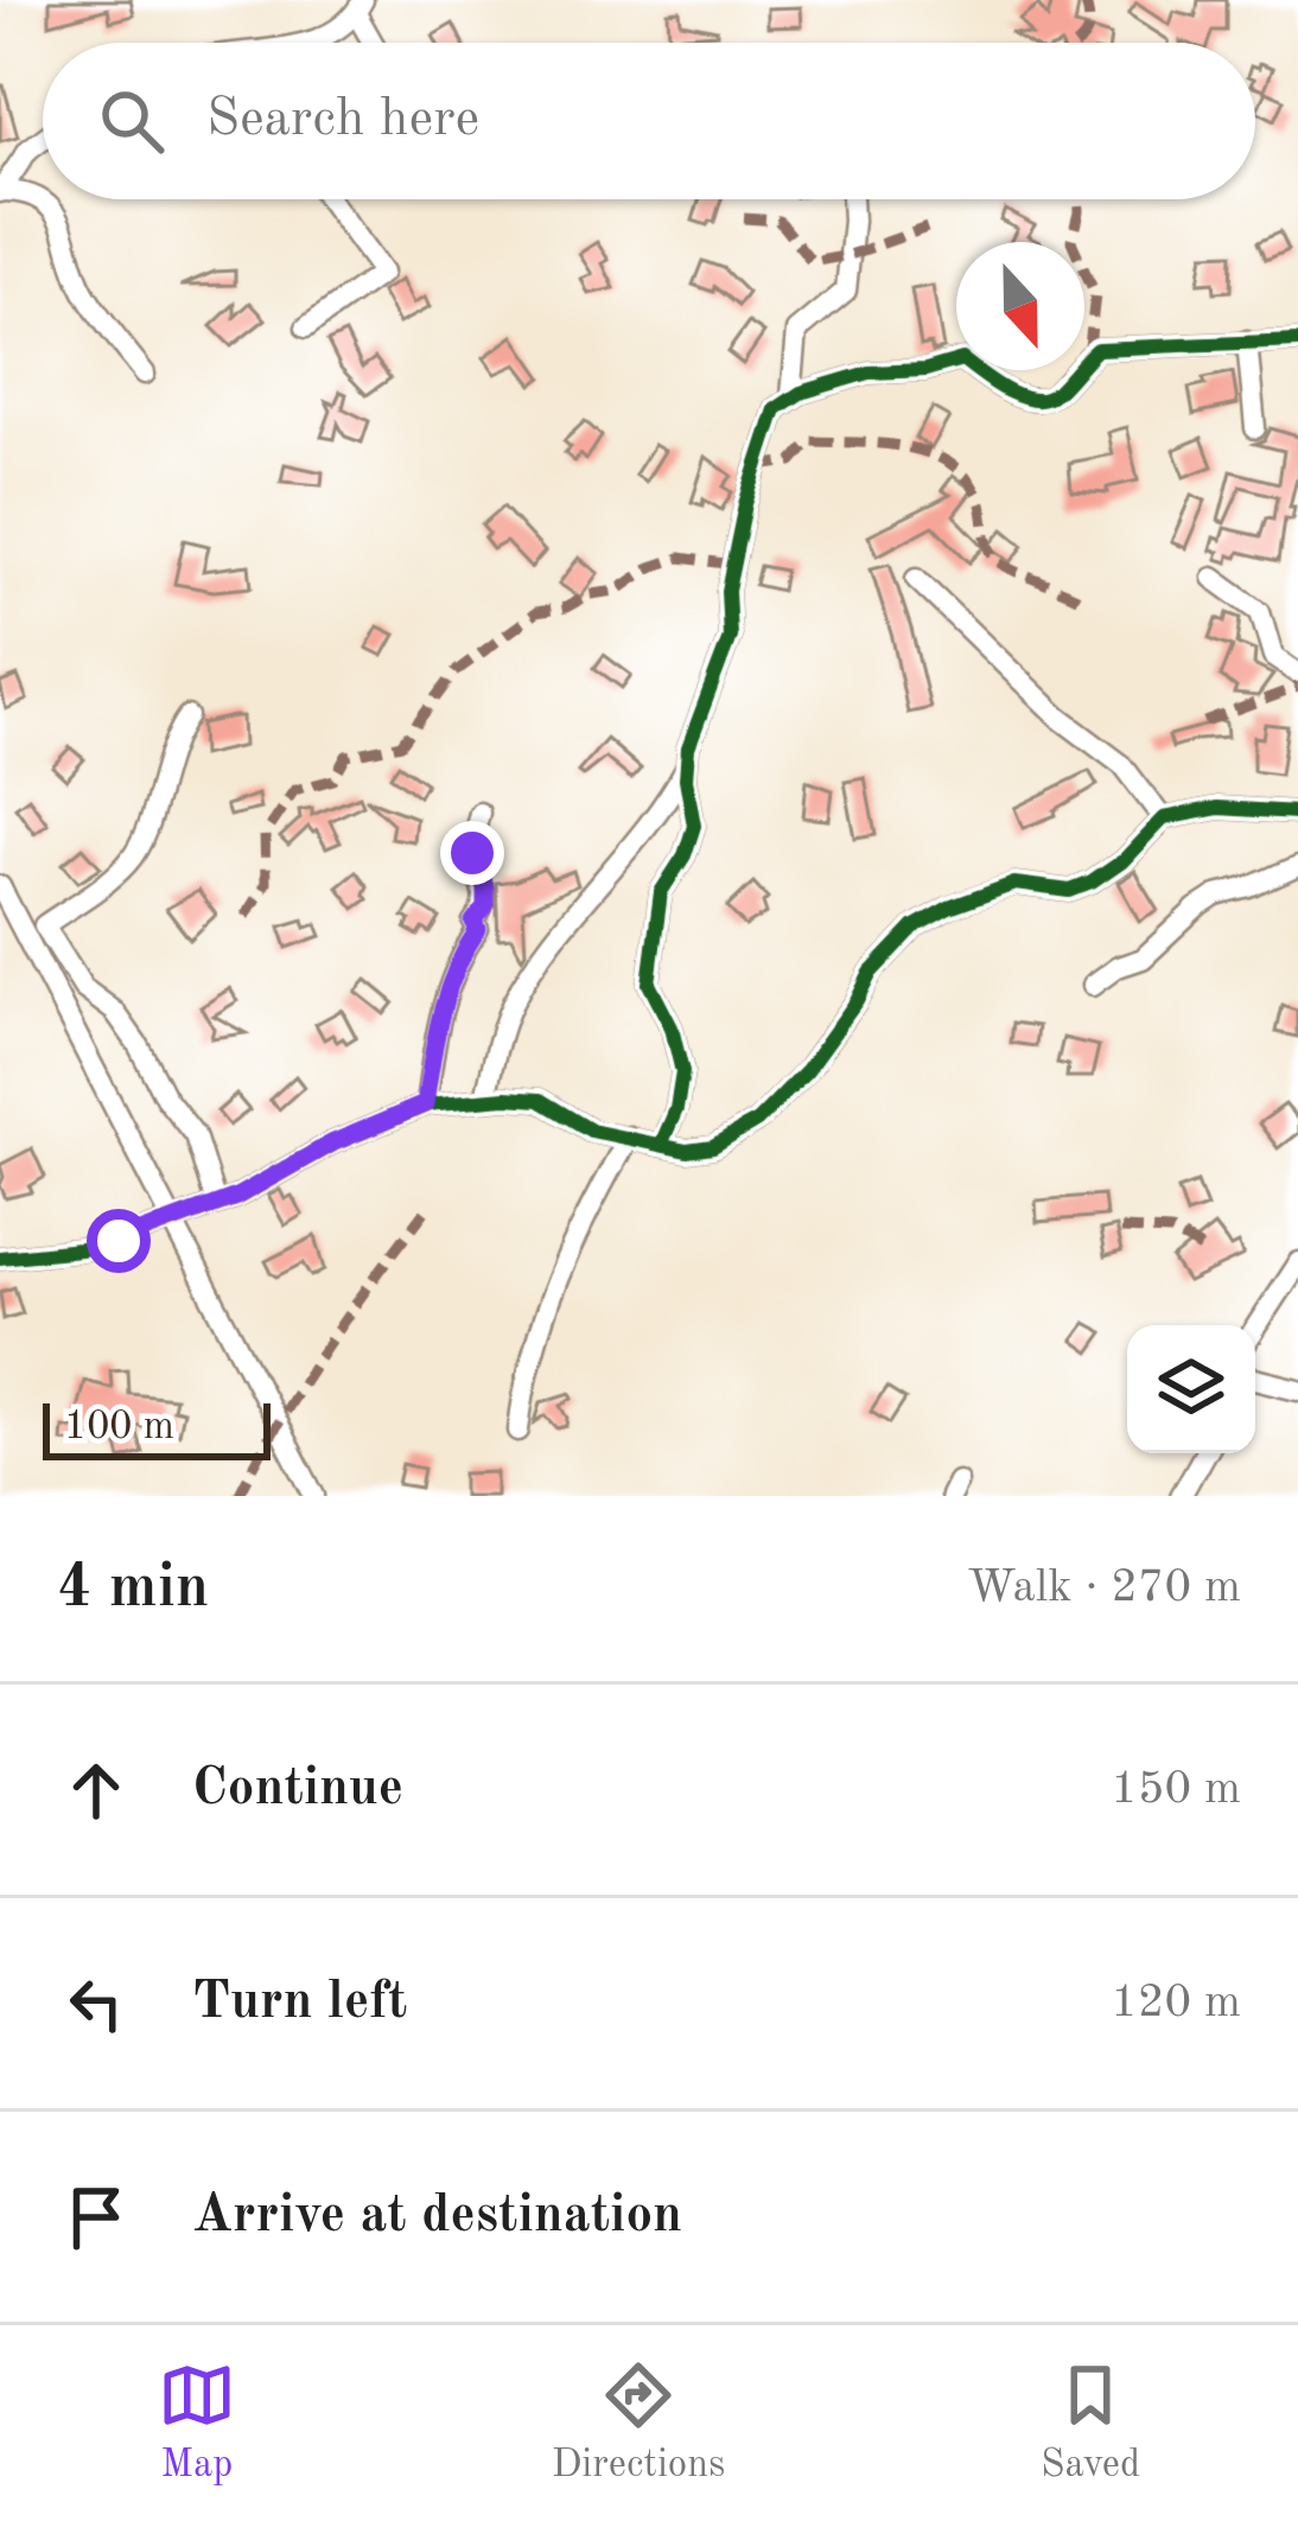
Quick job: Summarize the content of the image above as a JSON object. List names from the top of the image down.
{
  "scale_bar": "100 m",
  "north": "bottom",
  "page": {
    "search": "Search here",
    "scale": "100 m",
    "heading": ["4 min", "Walk · 270 m"],
    "list": [
      ["Continue", "150 m"],
      ["Turn left", "120 m"],
      "Arrive at destination"
    ],
    "nav": ["Map", "Directions", "Saved"]
  }
}
